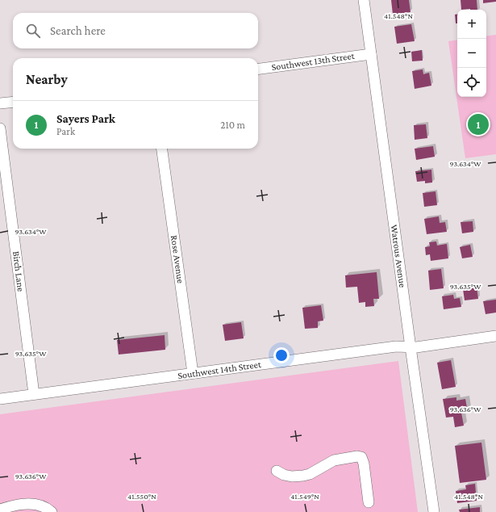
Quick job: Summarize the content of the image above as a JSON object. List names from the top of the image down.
{
  "streets": {
    "street": [
      "Southwest 13th Street",
      "Watrous Avenue",
      "Rose Avenue",
      "Birch Lane",
      "Southwest 14th Street"
    ]
  },
  "crossings": [
    ["Southwest 13th Street", "Watrous Avenue"],
    ["Watrous Avenue", "Southwest 14th Street"],
    ["Rose Avenue", "Southwest 14th Street"],
    ["Birch Lane", "Southwest 14th Street"]
  ],
  "page": {
    "map_buttons": ["+", "−"],
    "search": "Search here",
    "heading": "Nearby",
    "list": [
      {
        "mark": "1",
        "name": "Sayers Park",
        "note": "Park",
        "value": "210 m"
      }
    ],
    "pins": "1"
  },
  "coordinates": [
    "41.548°N",
    "93.634°W",
    "93.635°W",
    "93.636°W",
    "41.550°N",
    "41.549°N"
  ]
}
